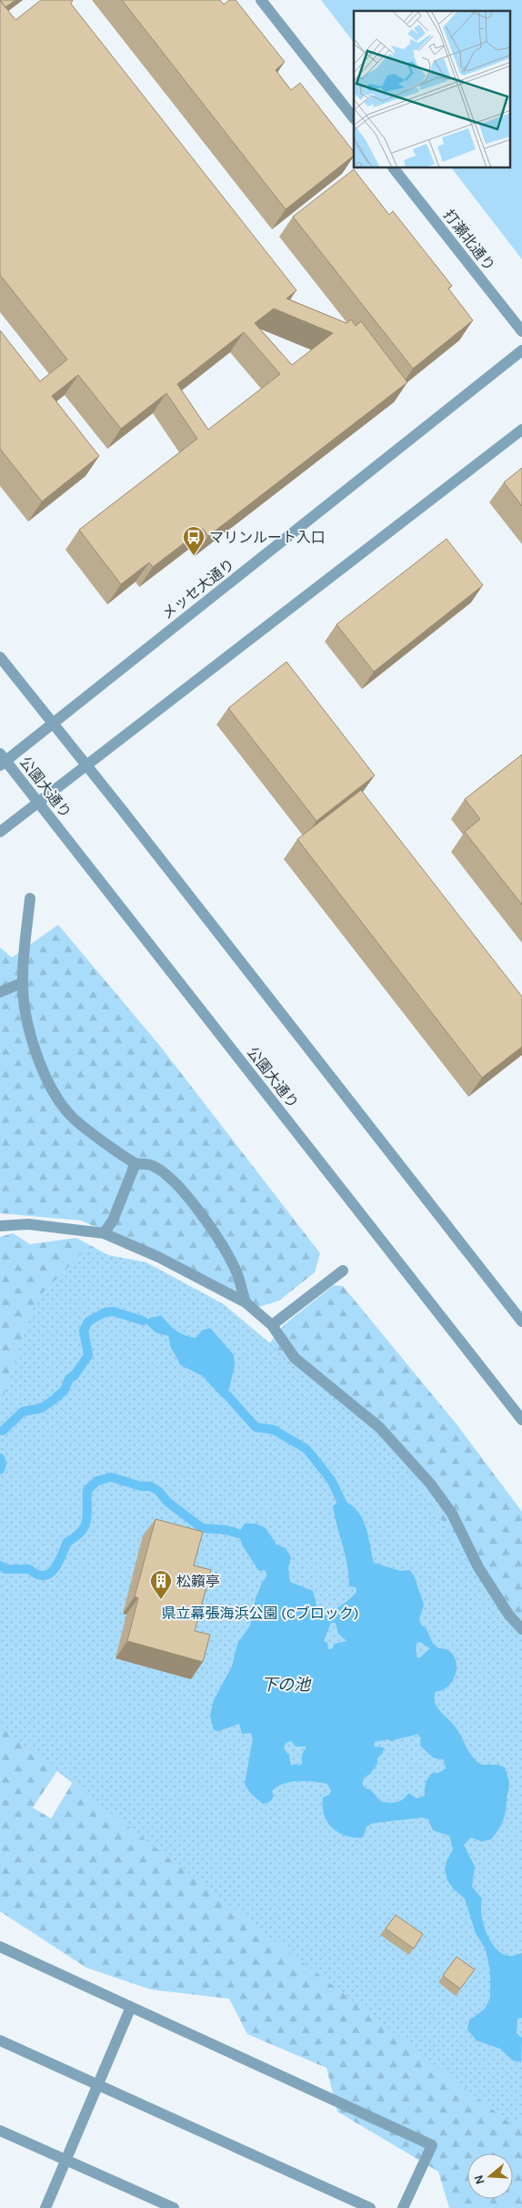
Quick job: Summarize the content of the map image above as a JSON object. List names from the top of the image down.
{
  "streets": {
    "street": ["打瀬北通り", "メッセ大通り", "公園大通り"]
  },
  "crossings": [
    ["メッセ大通り", "公園大通り"]
  ],
  "water": ["下の池"],
  "parks": ["県立幕張海浜公園 (Cブロック)"],
  "places": {
    "bus stop": ["マリンルート入口"],
    "building": ["松籟亭"]
  },
  "north": "left"
}
